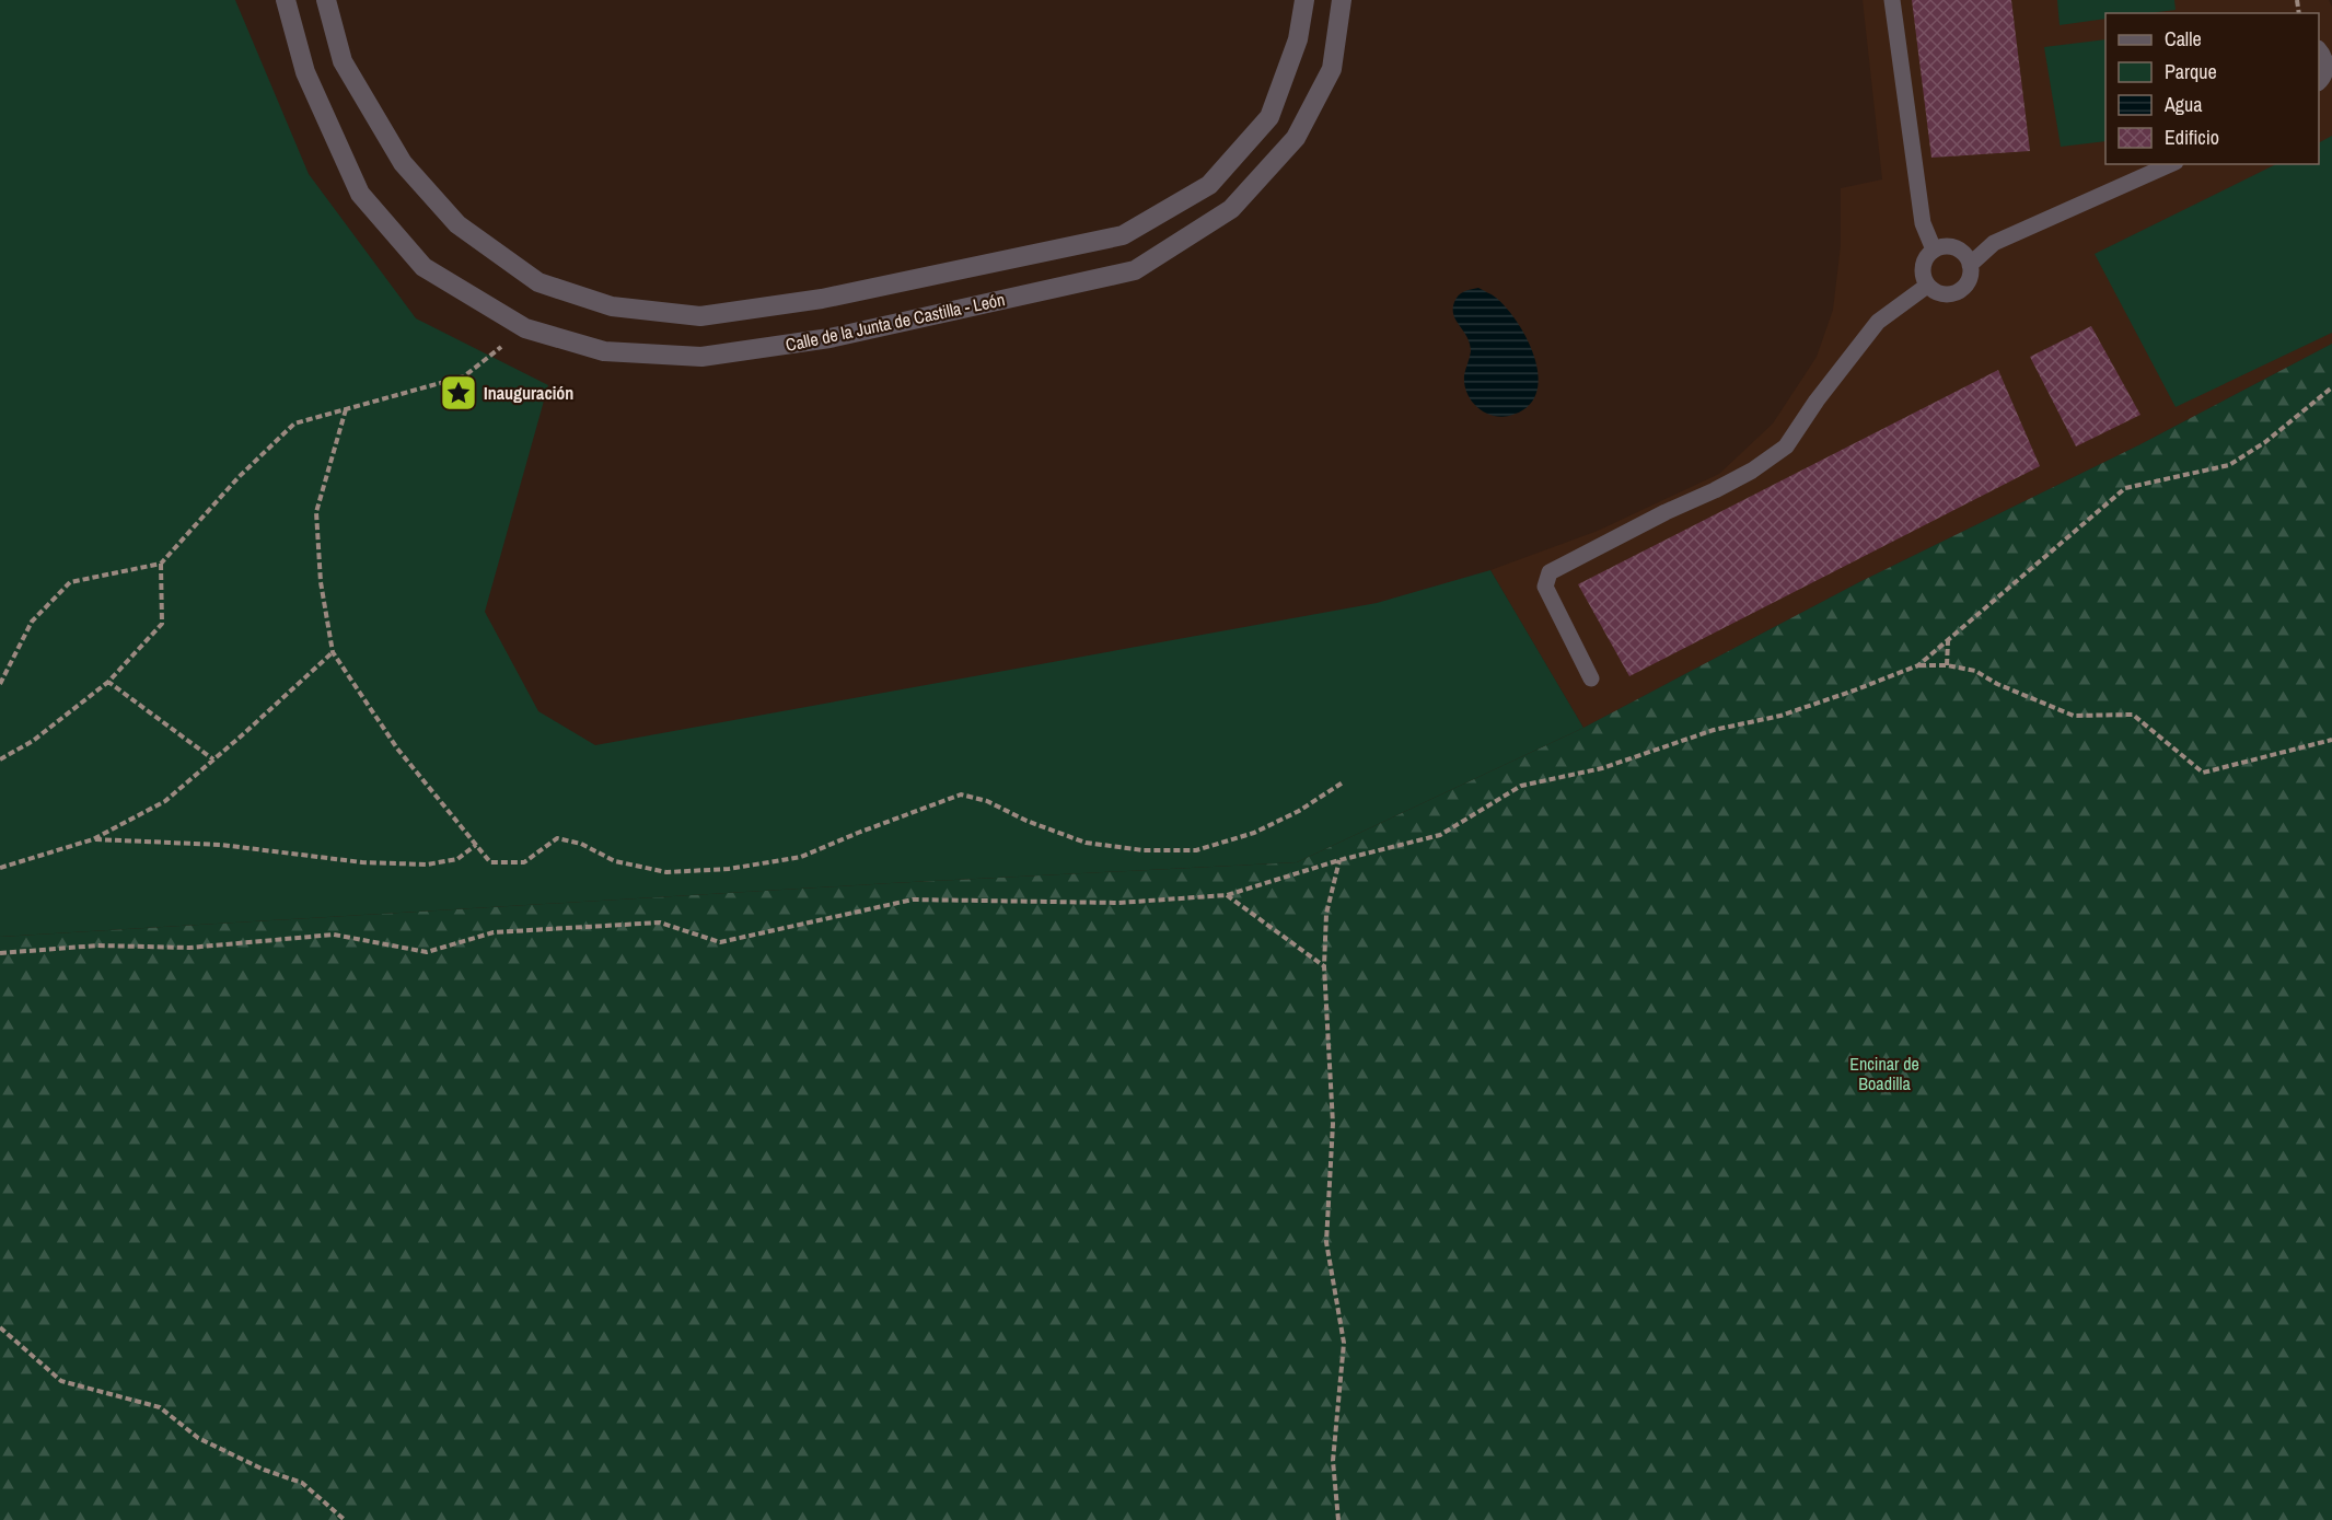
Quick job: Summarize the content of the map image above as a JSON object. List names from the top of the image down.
{
  "streets": {
    "street": ["Calle de la Junta de Castilla - León"]
  },
  "parks": ["Encinar de Boadilla"],
  "places": {
    "place": ["Inauguración"]
  },
  "legend": [
    "Calle",
    "Parque",
    "Agua",
    "Edificio"
  ]
}
